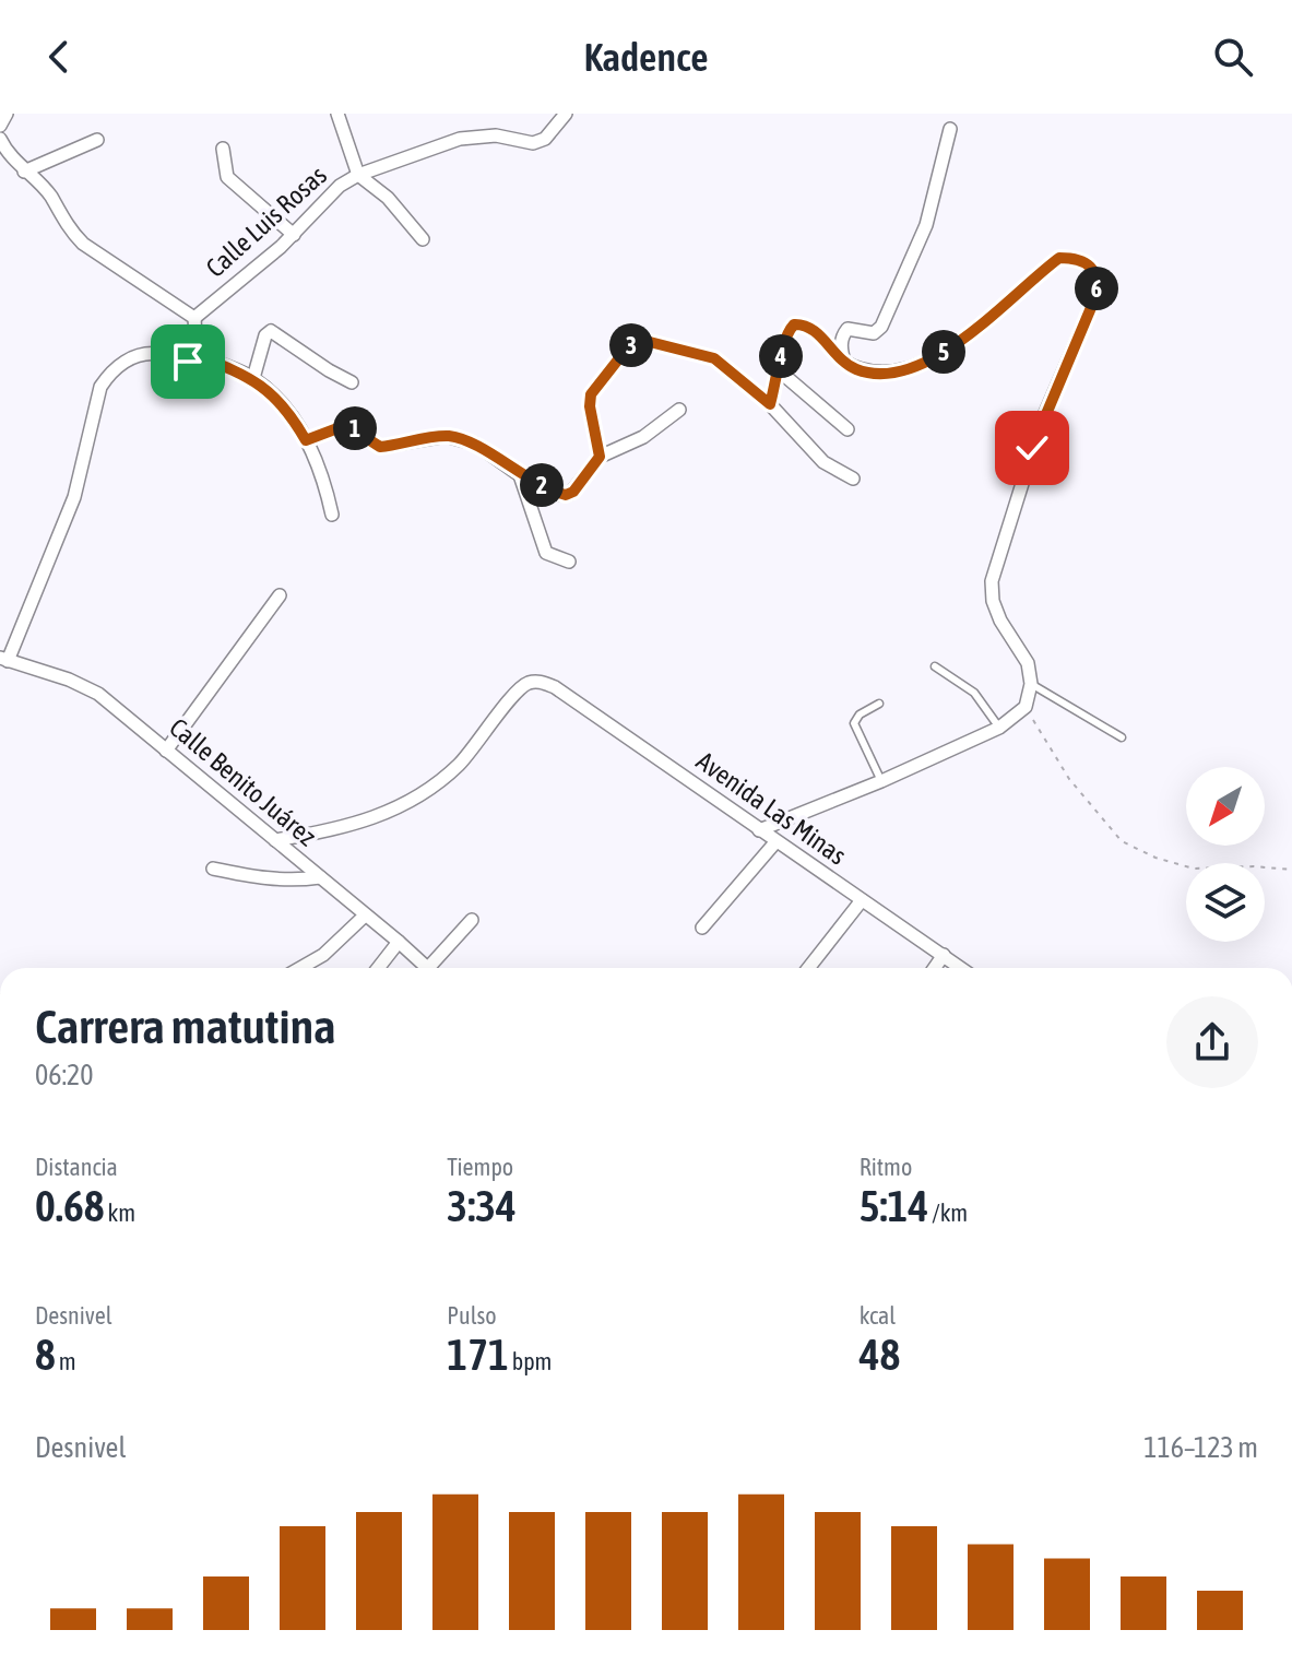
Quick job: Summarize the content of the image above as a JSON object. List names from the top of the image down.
{
  "streets": {
    "street": ["Calle Luis Rosas", "Calle Benito Juárez", "Avenida Las Minas"]
  },
  "crossings": [
    ["Calle Benito Juárez", "Avenida Las Minas"]
  ],
  "north": "bottom left",
  "page": {
    "header": "Kadence",
    "pins": [
      "6",
      "3",
      "5",
      "4",
      "1",
      "2"
    ],
    "heading": ["Carrera matutina", "06:20"],
    "stats": [
      ["Distancia", "0.68 km"],
      ["Tiempo", "3:34"],
      ["Ritmo", "5:14 /km"],
      ["Desnivel", "8 m"],
      ["Pulso", "171 bpm"],
      ["kcal", "48"]
    ],
    "chart": ["Desnivel", "116–123 m"]
  }
}
